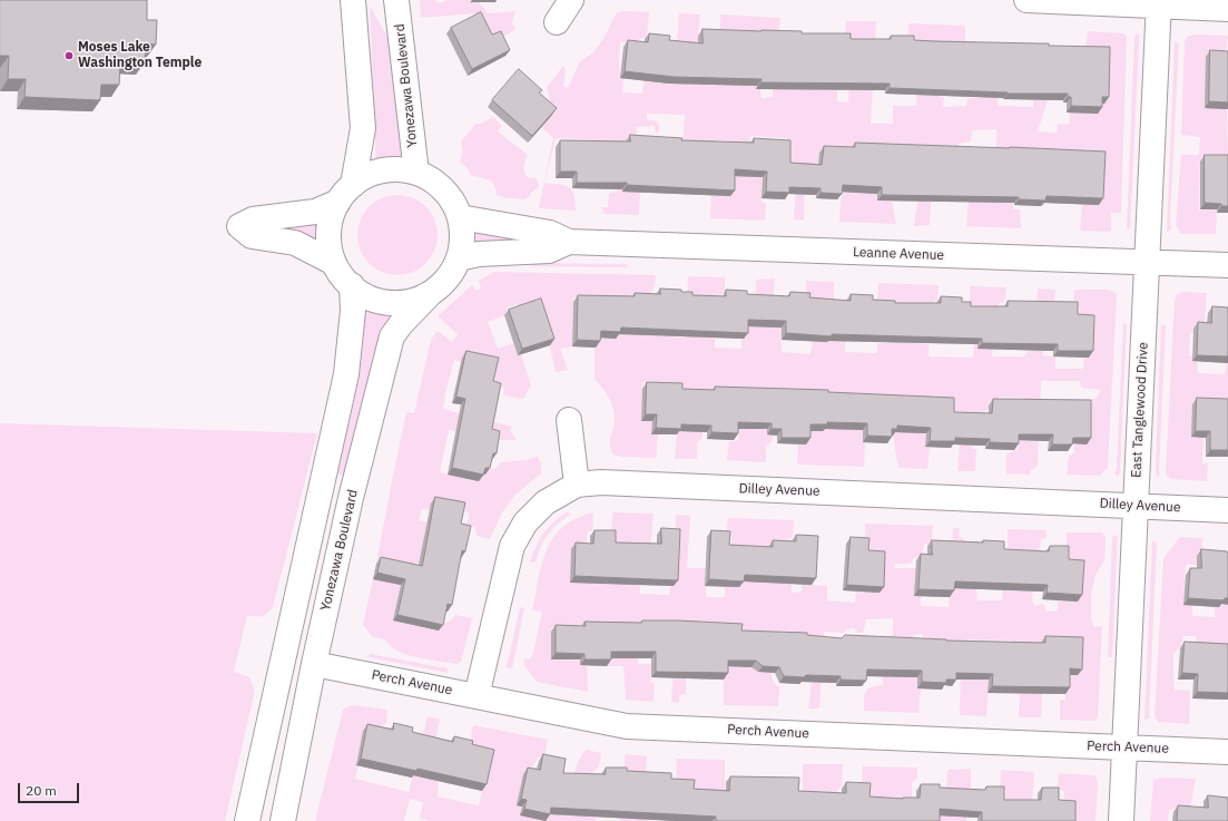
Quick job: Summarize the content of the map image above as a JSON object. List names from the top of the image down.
{
  "streets": {
    "street": [
      "Yonezawa Boulevard",
      "Leanne Avenue",
      "East Tanglewood Drive",
      "Dilley Avenue",
      "Perch Avenue"
    ]
  },
  "crossings": [
    ["Yonezawa Boulevard", "Leanne Avenue"],
    ["Yonezawa Boulevard", "Perch Avenue"],
    ["Leanne Avenue", "East Tanglewood Drive"],
    ["East Tanglewood Drive", "Dilley Avenue"],
    ["East Tanglewood Drive", "Perch Avenue"],
    ["Dilley Avenue", "Perch Avenue"]
  ],
  "places": ["Moses Lake Washington Temple"],
  "scale_bar": "20 m"
}
